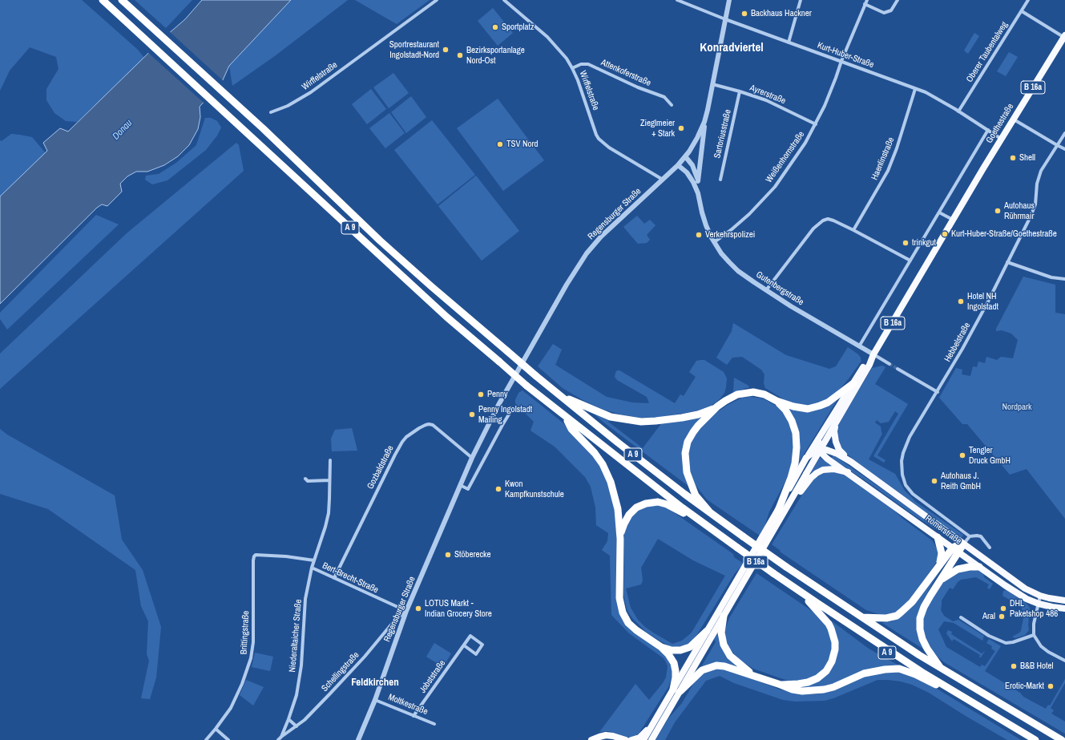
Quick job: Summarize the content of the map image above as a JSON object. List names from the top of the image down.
{
  "streets": {
    "highway": ["B 16a", "A 9"],
    "main road": ["Goethestraße", "Römerstraße"],
    "street": [
      "Oberer Taubentalweg",
      "Kurt-Huber-Straße",
      "Attenkoferstraße",
      "Wirffelstraße",
      "Ayrerstraße",
      "Sartoriusstraße",
      "Weißenhornstraße",
      "Haenlinstraße",
      "Regensburger Straße",
      "Gutenbergstraße",
      "Hebbelstraße",
      "Gozbaldstraße",
      "Bert-Brecht-Straße",
      "Brittingstraße",
      "Niederaltaicher Straße",
      "Schellingstraße",
      "Jobststraße",
      "Moltkestraße"
    ]
  },
  "crossings": [
    ["Oberer Taubentalweg", "Kurt-Huber-Straße"],
    ["Oberer Taubentalweg", "Goethestraße"],
    ["Kurt-Huber-Straße", "Goethestraße"],
    ["Kurt-Huber-Straße", "Weißenhornstraße"],
    ["Kurt-Huber-Straße", "Haenlinstraße"],
    ["Kurt-Huber-Straße", "Regensburger Straße"],
    ["Attenkoferstraße", "Wirffelstraße"],
    ["Wirffelstraße", "Regensburger Straße"],
    ["B 16a", "Goethestraße"],
    ["B 16a", "A 9"],
    ["B 16a", "Gutenbergstraße"],
    ["B 16a", "Römerstraße"],
    ["Ayrerstraße", "Sartoriusstraße"],
    ["Ayrerstraße", "Weißenhornstraße"],
    ["Ayrerstraße", "Regensburger Straße"],
    ["Goethestraße", "Gutenbergstraße"],
    ["Weißenhornstraße", "Gutenbergstraße"],
    ["Regensburger Straße", "Gutenbergstraße"],
    ["Regensburger Straße", "Gozbaldstraße"],
    ["Regensburger Straße", "Bert-Brecht-Straße"],
    ["Regensburger Straße", "Schellingstraße"],
    ["Regensburger Straße", "Moltkestraße"],
    ["A 9", "Römerstraße"],
    ["Gozbaldstraße", "Bert-Brecht-Straße"],
    ["Bert-Brecht-Straße", "Brittingstraße"],
    ["Bert-Brecht-Straße", "Niederaltaicher Straße"],
    ["Bert-Brecht-Straße", "Schellingstraße"],
    ["Niederaltaicher Straße", "Schellingstraße"],
    ["Jobststraße", "Moltkestraße"]
  ],
  "districts": ["Konradviertel", "Feldkirchen"],
  "water": ["Donau"],
  "parks": ["Nordpark"],
  "places": [
    "Backhaus Hackner",
    "Sportplatz",
    "Sportrestaurant Ingolstadt-Nord",
    "Bezirksportanlage Nord-Ost",
    "Zieglmeier + Stark",
    "TSV Nord",
    "Shell",
    "Autohaus Rührmair",
    "Kurt-Huber-Straße/Goethestraße",
    "Verkehrspolizei",
    "trinkgut",
    "Hotel NH Ingolstadt",
    "Penny",
    "Penny Ingolstadt Mailing",
    "Tengler Druck GmbH",
    "Autohaus J. Reith GmbH",
    "Kwon Kampfkunstschule",
    "Stöberecke",
    "LOTUS Markt - Indian Grocery Store",
    "DHL Paketshop 486",
    "Aral",
    "B&B Hotel",
    "Erotic-Markt"
  ]
}
